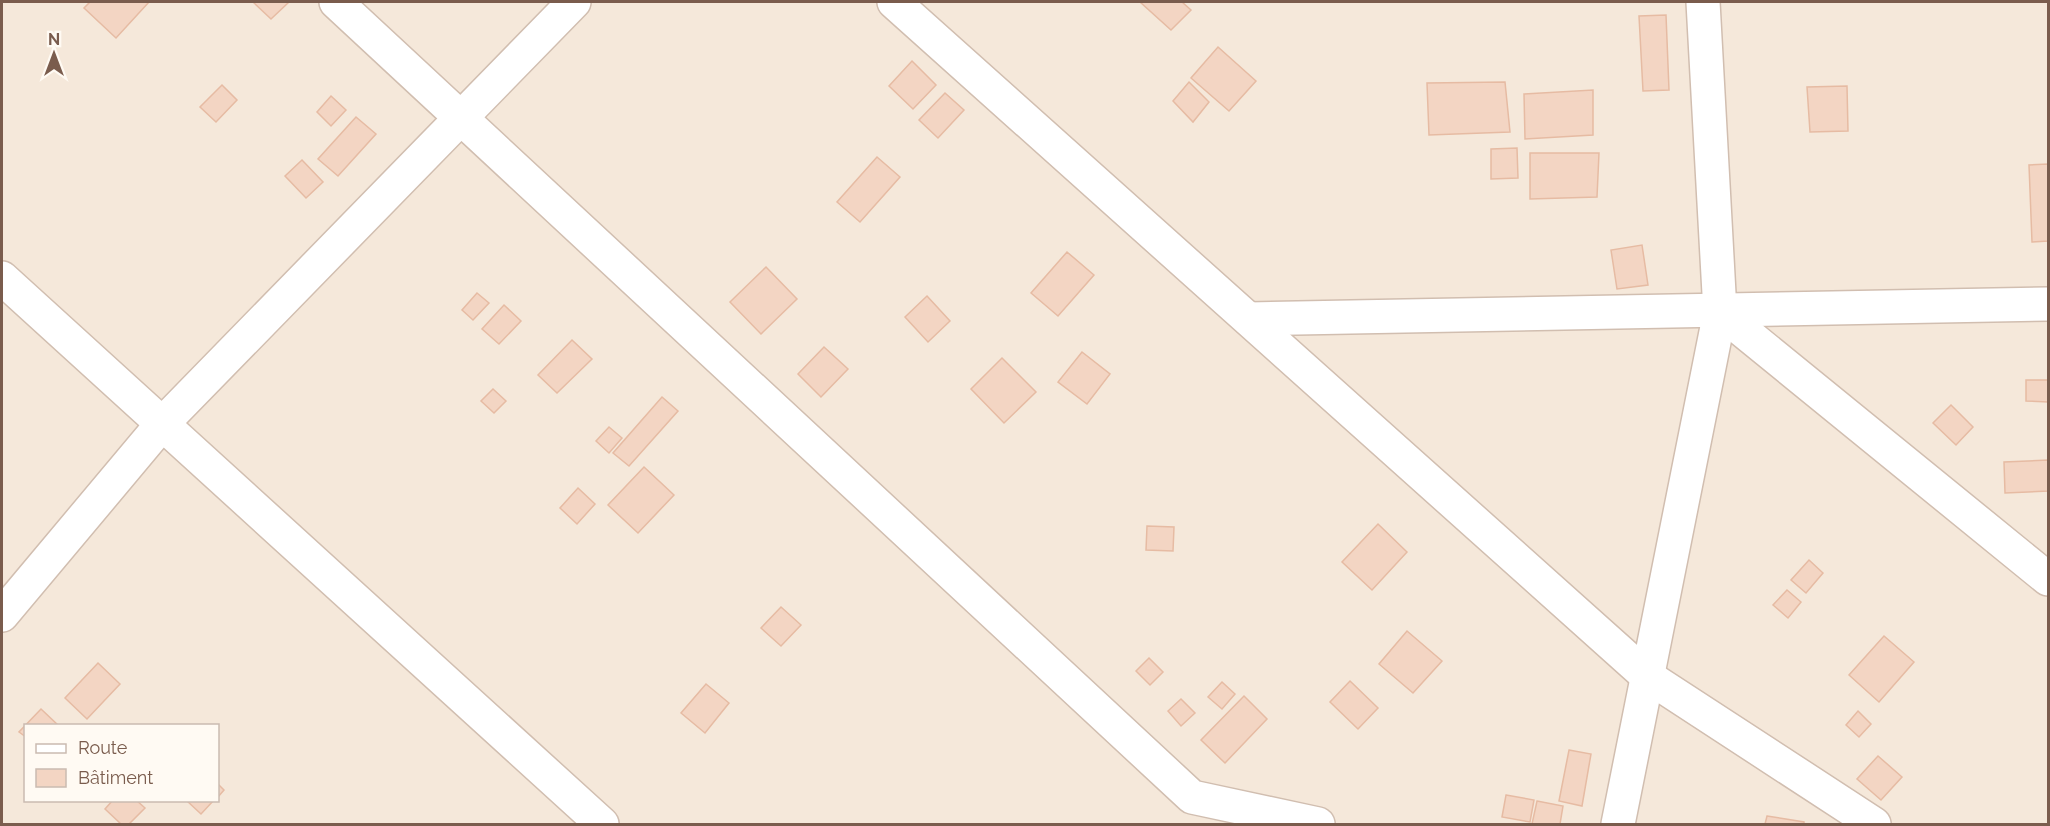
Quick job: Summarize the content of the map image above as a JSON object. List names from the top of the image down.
{
  "legend": ["Route", "Bâtiment"],
  "north": "top"
}
